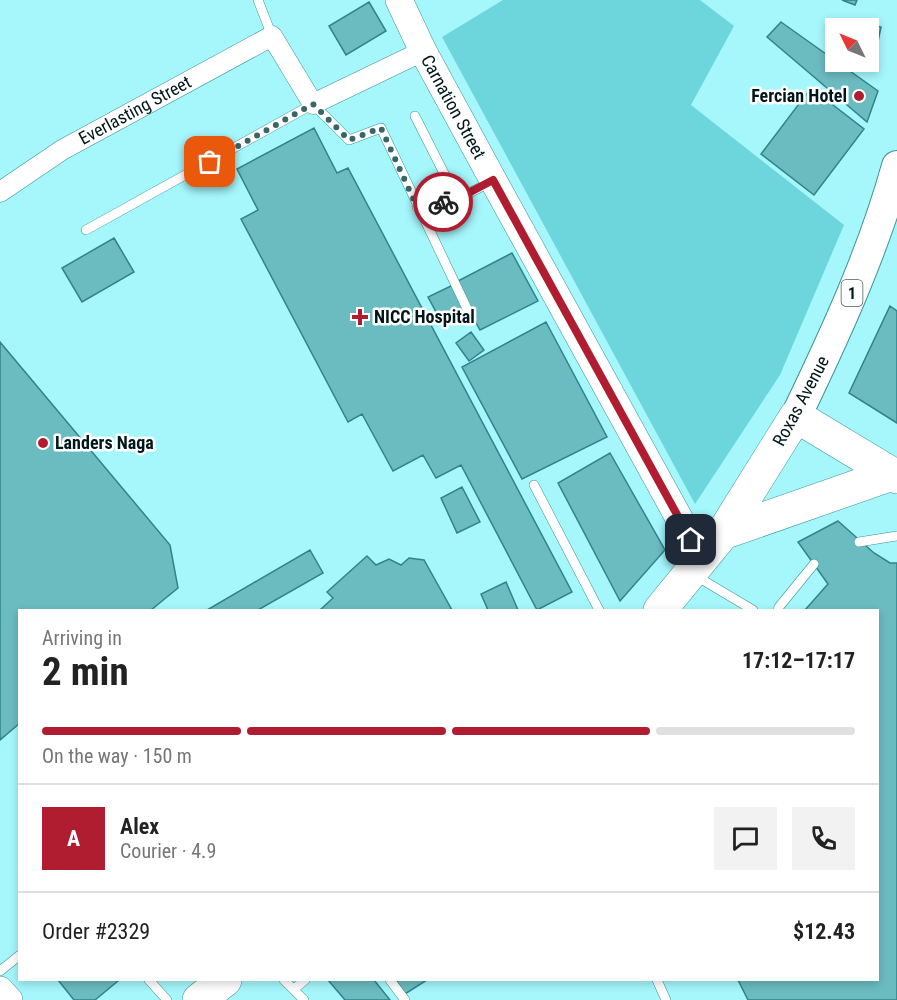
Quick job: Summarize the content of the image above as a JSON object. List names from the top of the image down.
{
  "streets": {
    "highway": ["1", "Roxas Avenue"],
    "street": ["Carnation Street", "Everlasting Street"]
  },
  "crossings": [
    ["Carnation Street", "Roxas Avenue"]
  ],
  "places": {
    "other": ["Fercian Hotel", "Landers Naga"],
    "health": ["NICC Hospital"]
  },
  "north": "top left",
  "page": {
    "heading": ["2 min", "Arriving in", "17:12–17:17"],
    "panel": [
      "Alex",
      "Courier · 4.9",
      "Order #2329",
      "$12.43"
    ],
    "bar": "On the way · 150 m",
    "round": "A"
  }
}
